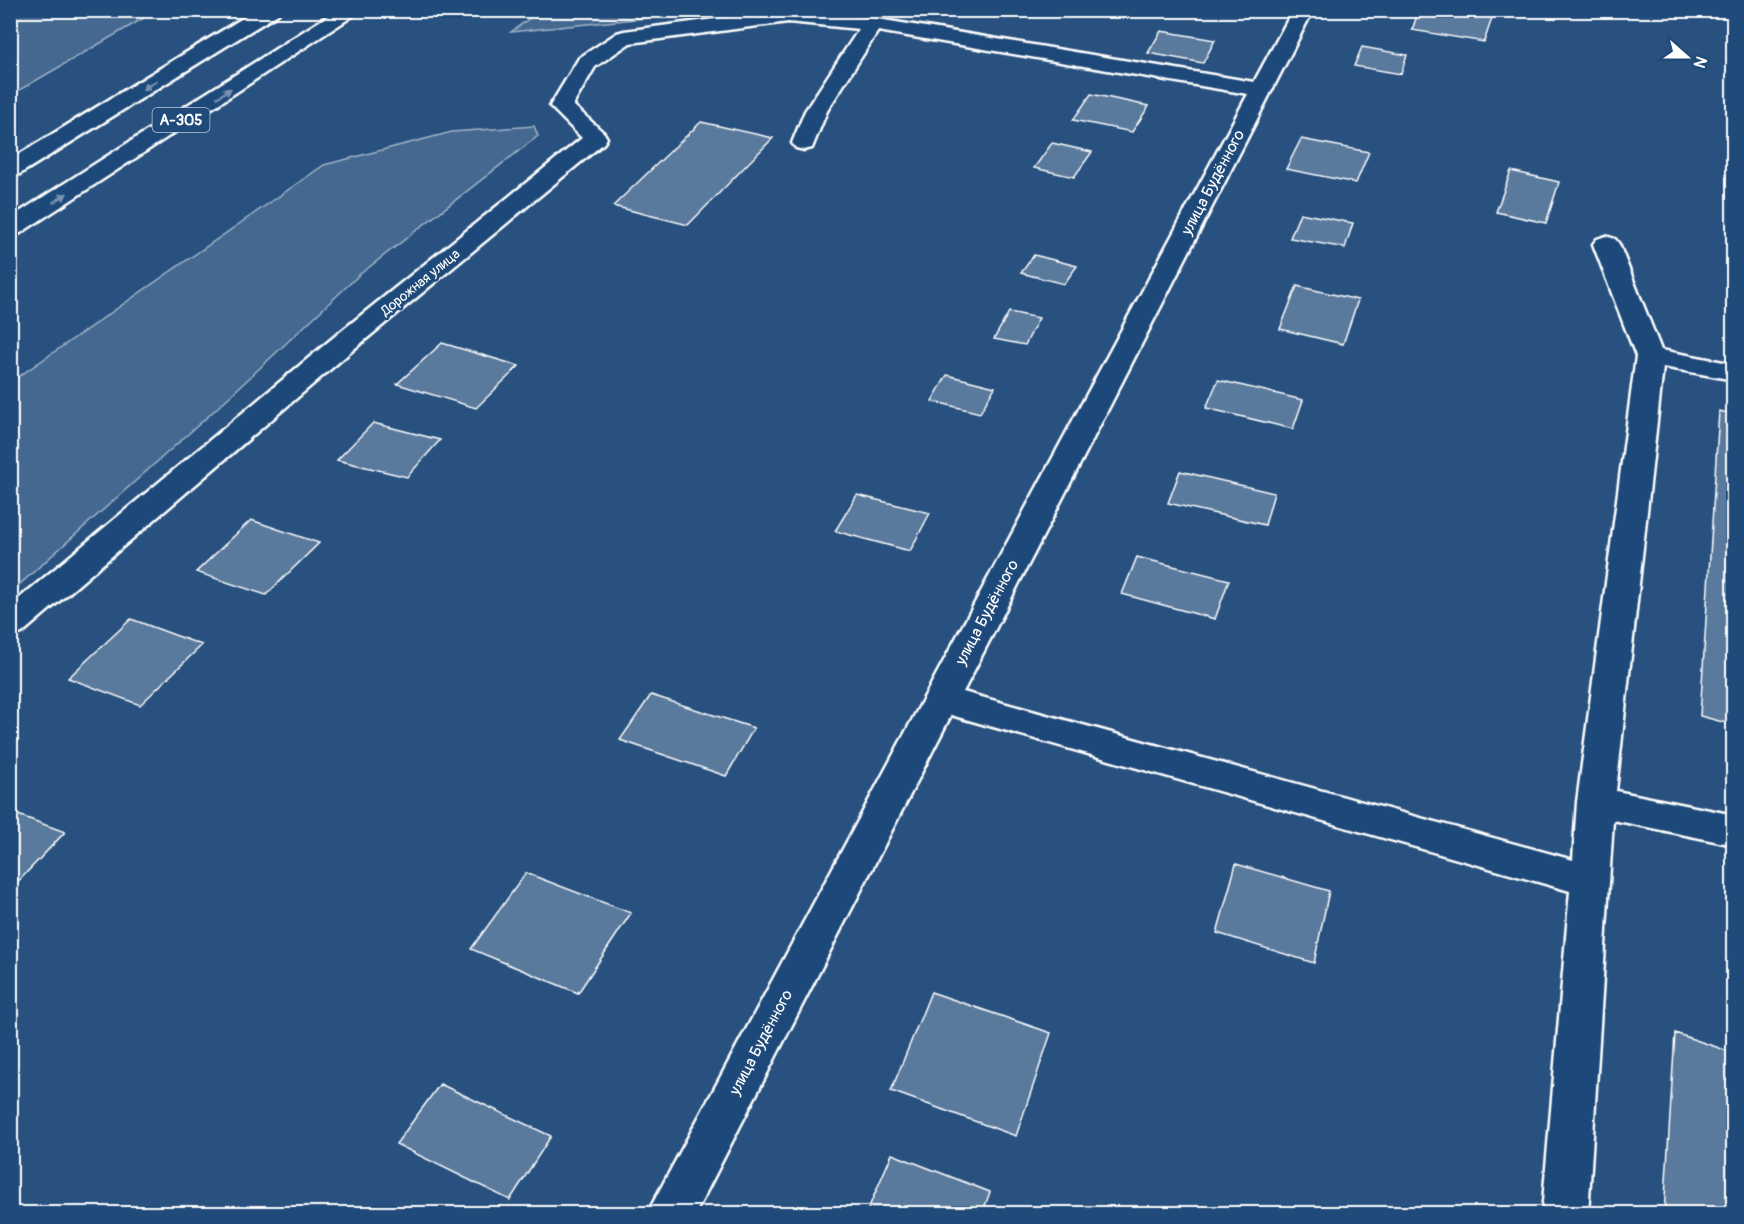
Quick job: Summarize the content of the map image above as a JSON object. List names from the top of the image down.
{
  "streets": {
    "main road": ["А-305", "улица Будённого", "Дорожная улица"]
  },
  "north": "right"
}
